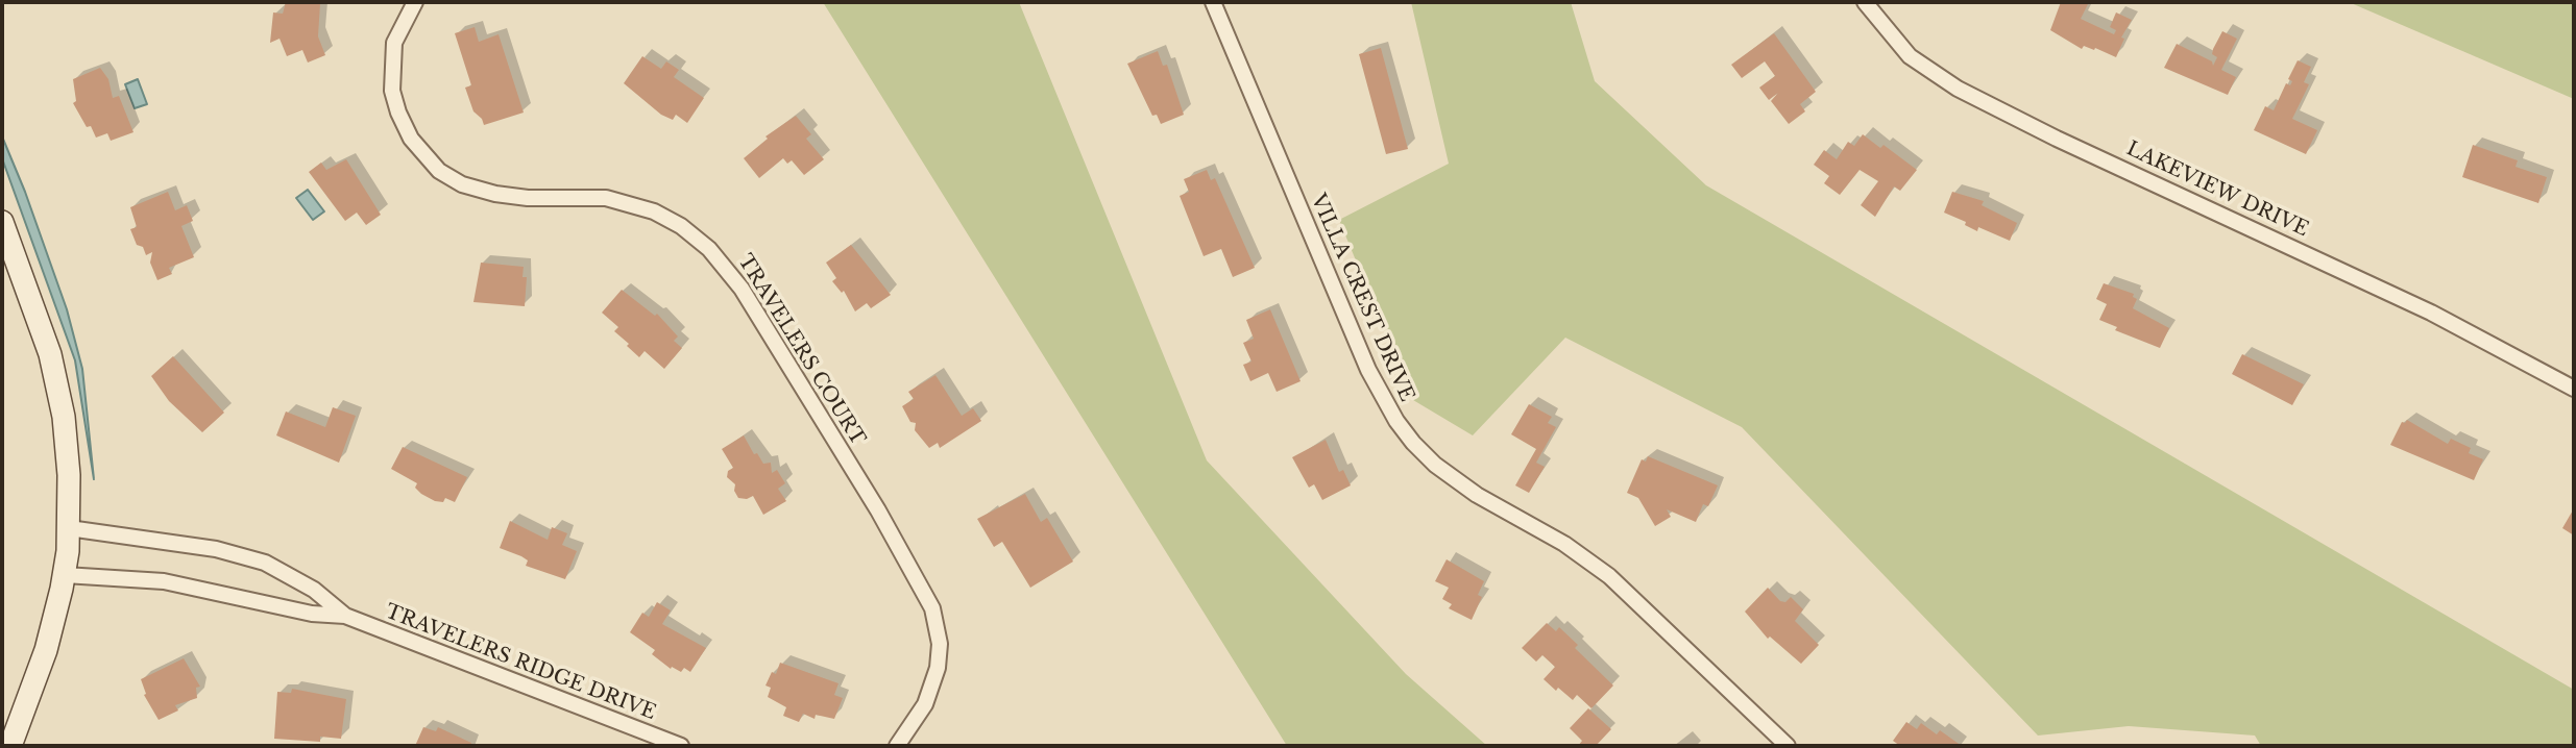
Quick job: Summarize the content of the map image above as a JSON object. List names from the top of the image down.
{
  "streets": {
    "street": [
      "LAKEVIEW DRIVE",
      "VILLA CREST DRIVE",
      "TRAVELERS COURT",
      "TRAVELERS RIDGE DRIVE"
    ]
  }
}
